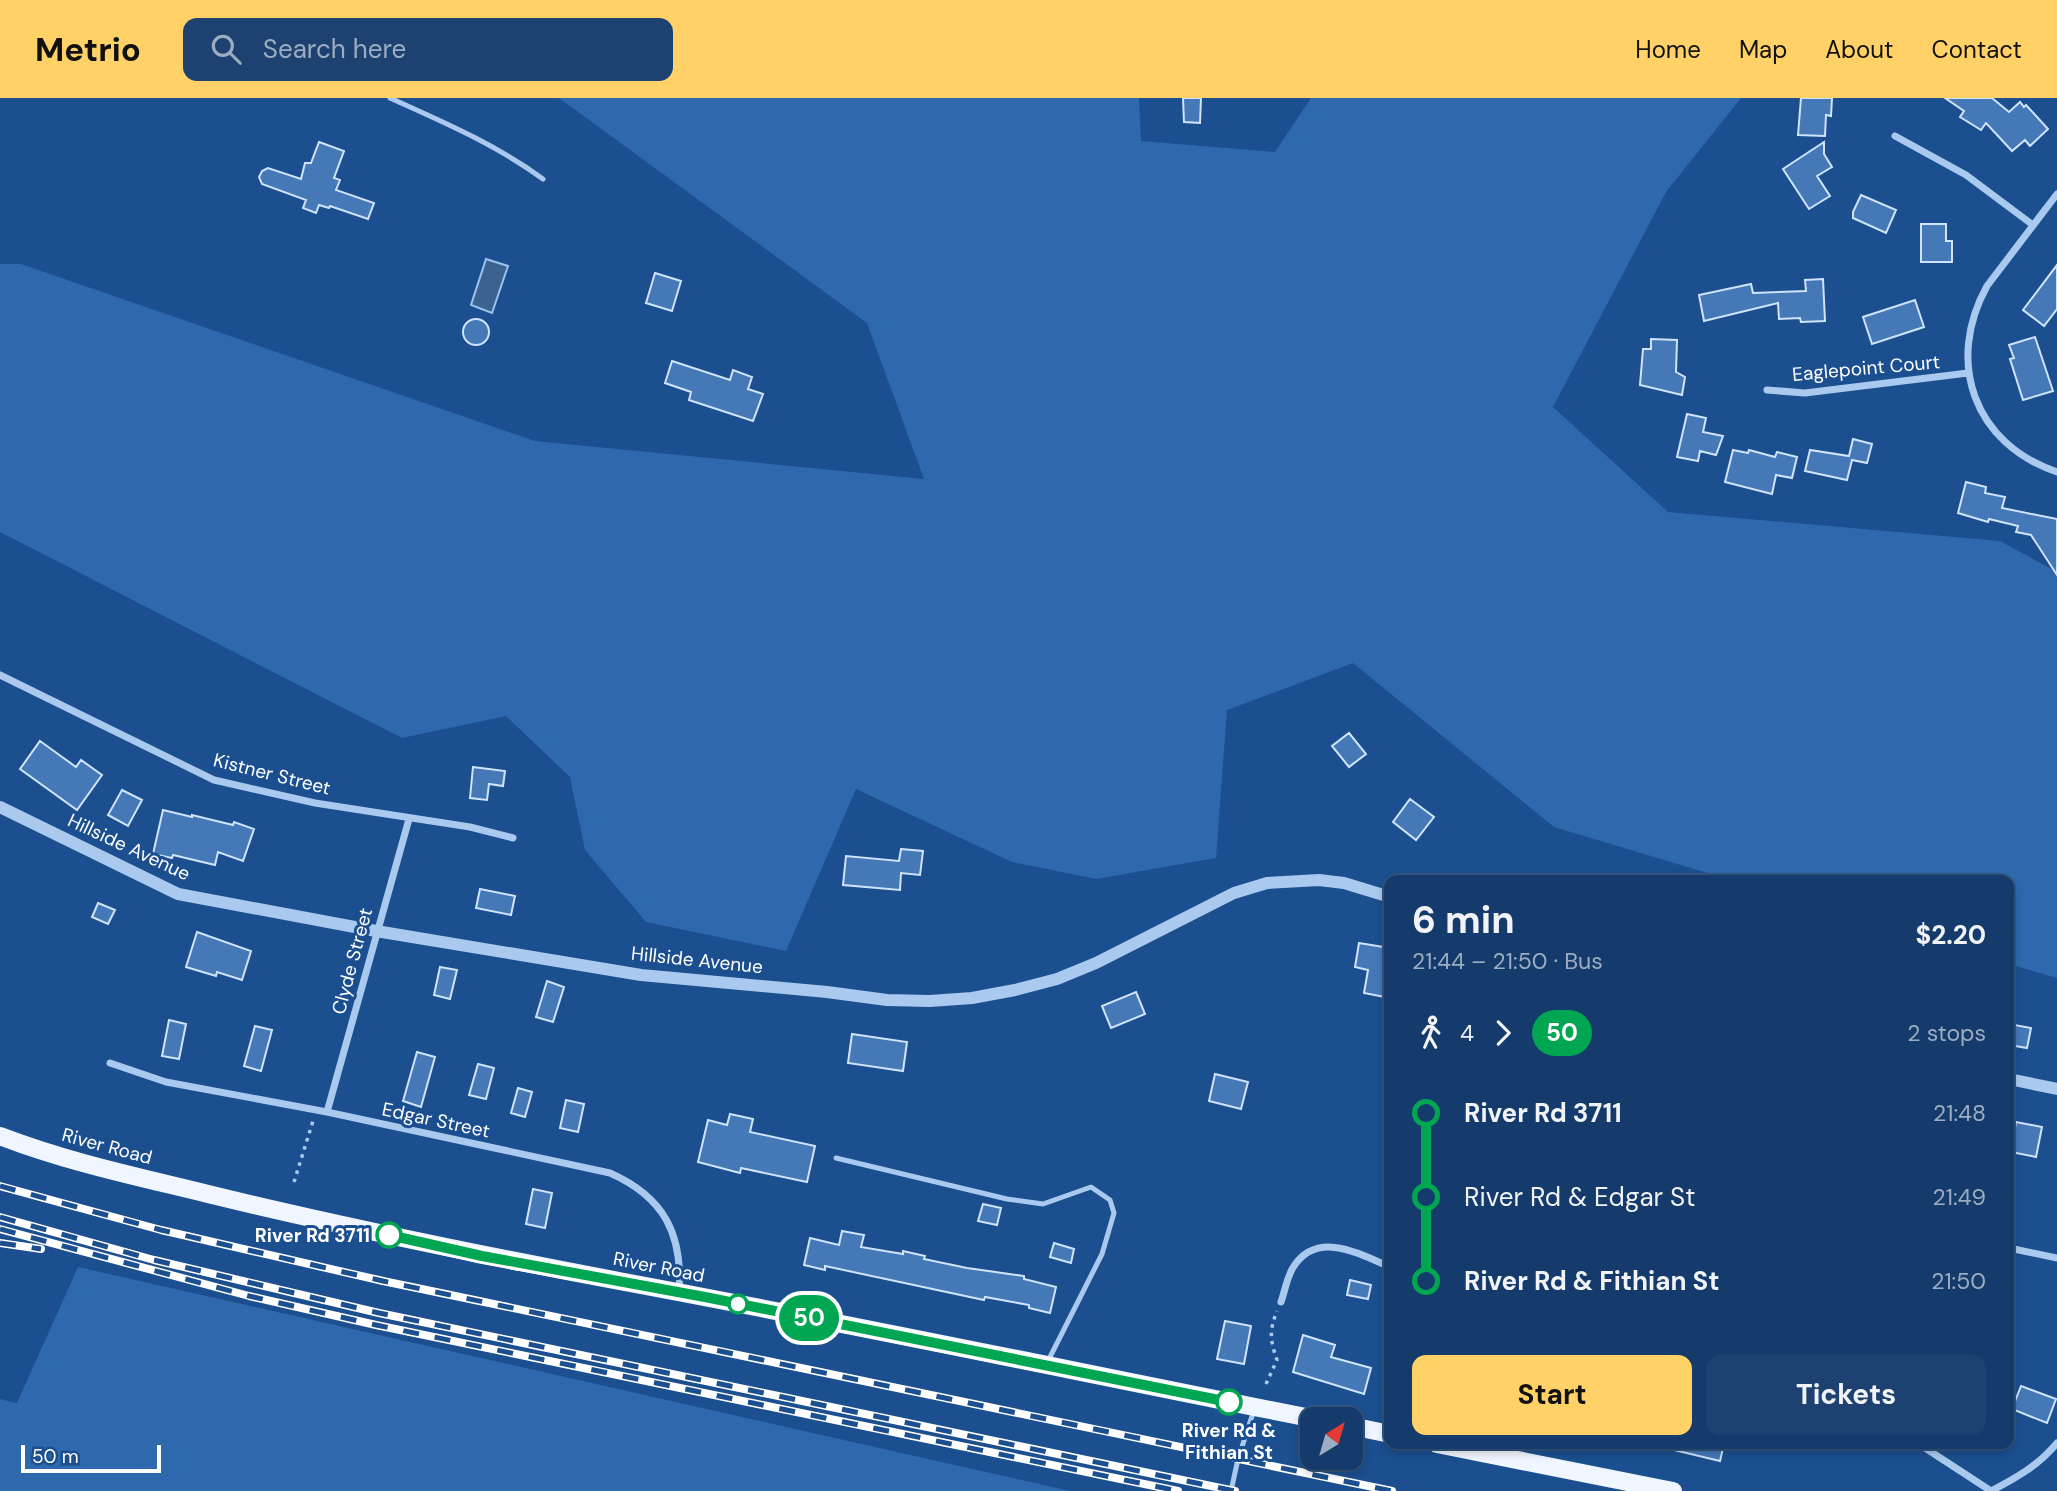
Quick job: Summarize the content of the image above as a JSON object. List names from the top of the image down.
{
  "streets": {
    "main road": ["River Road"],
    "street": [
      "Eaglepoint Court",
      "Kistner Street",
      "Hillside Avenue",
      "Clyde Street",
      "Edgar Street"
    ]
  },
  "crossings": [
    ["Kistner Street", "Clyde Street"],
    ["Hillside Avenue", "Clyde Street"],
    ["Clyde Street", "Edgar Street"],
    ["Edgar Street", "River Road"]
  ],
  "places": ["River Rd 3711", "River Rd & Fithian St"],
  "lines": ["bus line 50"],
  "scale_bar": "50 m",
  "north": "top right",
  "page": {
    "header": "Metrio",
    "search": "Search here",
    "nav": [
      "Home",
      "Map",
      "About",
      "Contact"
    ],
    "on_map": "50",
    "heading": ["6 min", "21:44 – 21:50 · Bus", "$2.20"],
    "legs": ["4", "50", "2 stops"],
    "list": [
      {
        "name": "River Rd 3711",
        "value": "21:48"
      },
      {
        "name": "River Rd & Edgar St",
        "value": "21:49"
      },
      {
        "name": "River Rd & Fithian St",
        "value": "21:50"
      }
    ],
    "buttons": ["Start", "Tickets"],
    "scale": "50 m"
  }
}
